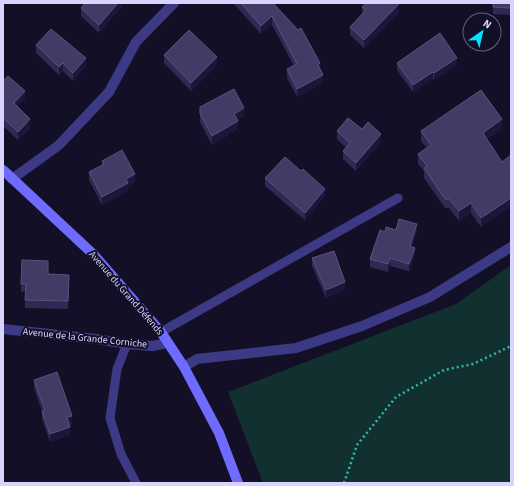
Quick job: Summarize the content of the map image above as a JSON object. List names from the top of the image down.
{
  "streets": {
    "street": ["Avenue du Grand Défends", "Avenue de la Grande Corniche"]
  },
  "crossings": [
    ["Avenue du Grand Défends", "Avenue de la Grande Corniche"]
  ],
  "north": "top right"
}
